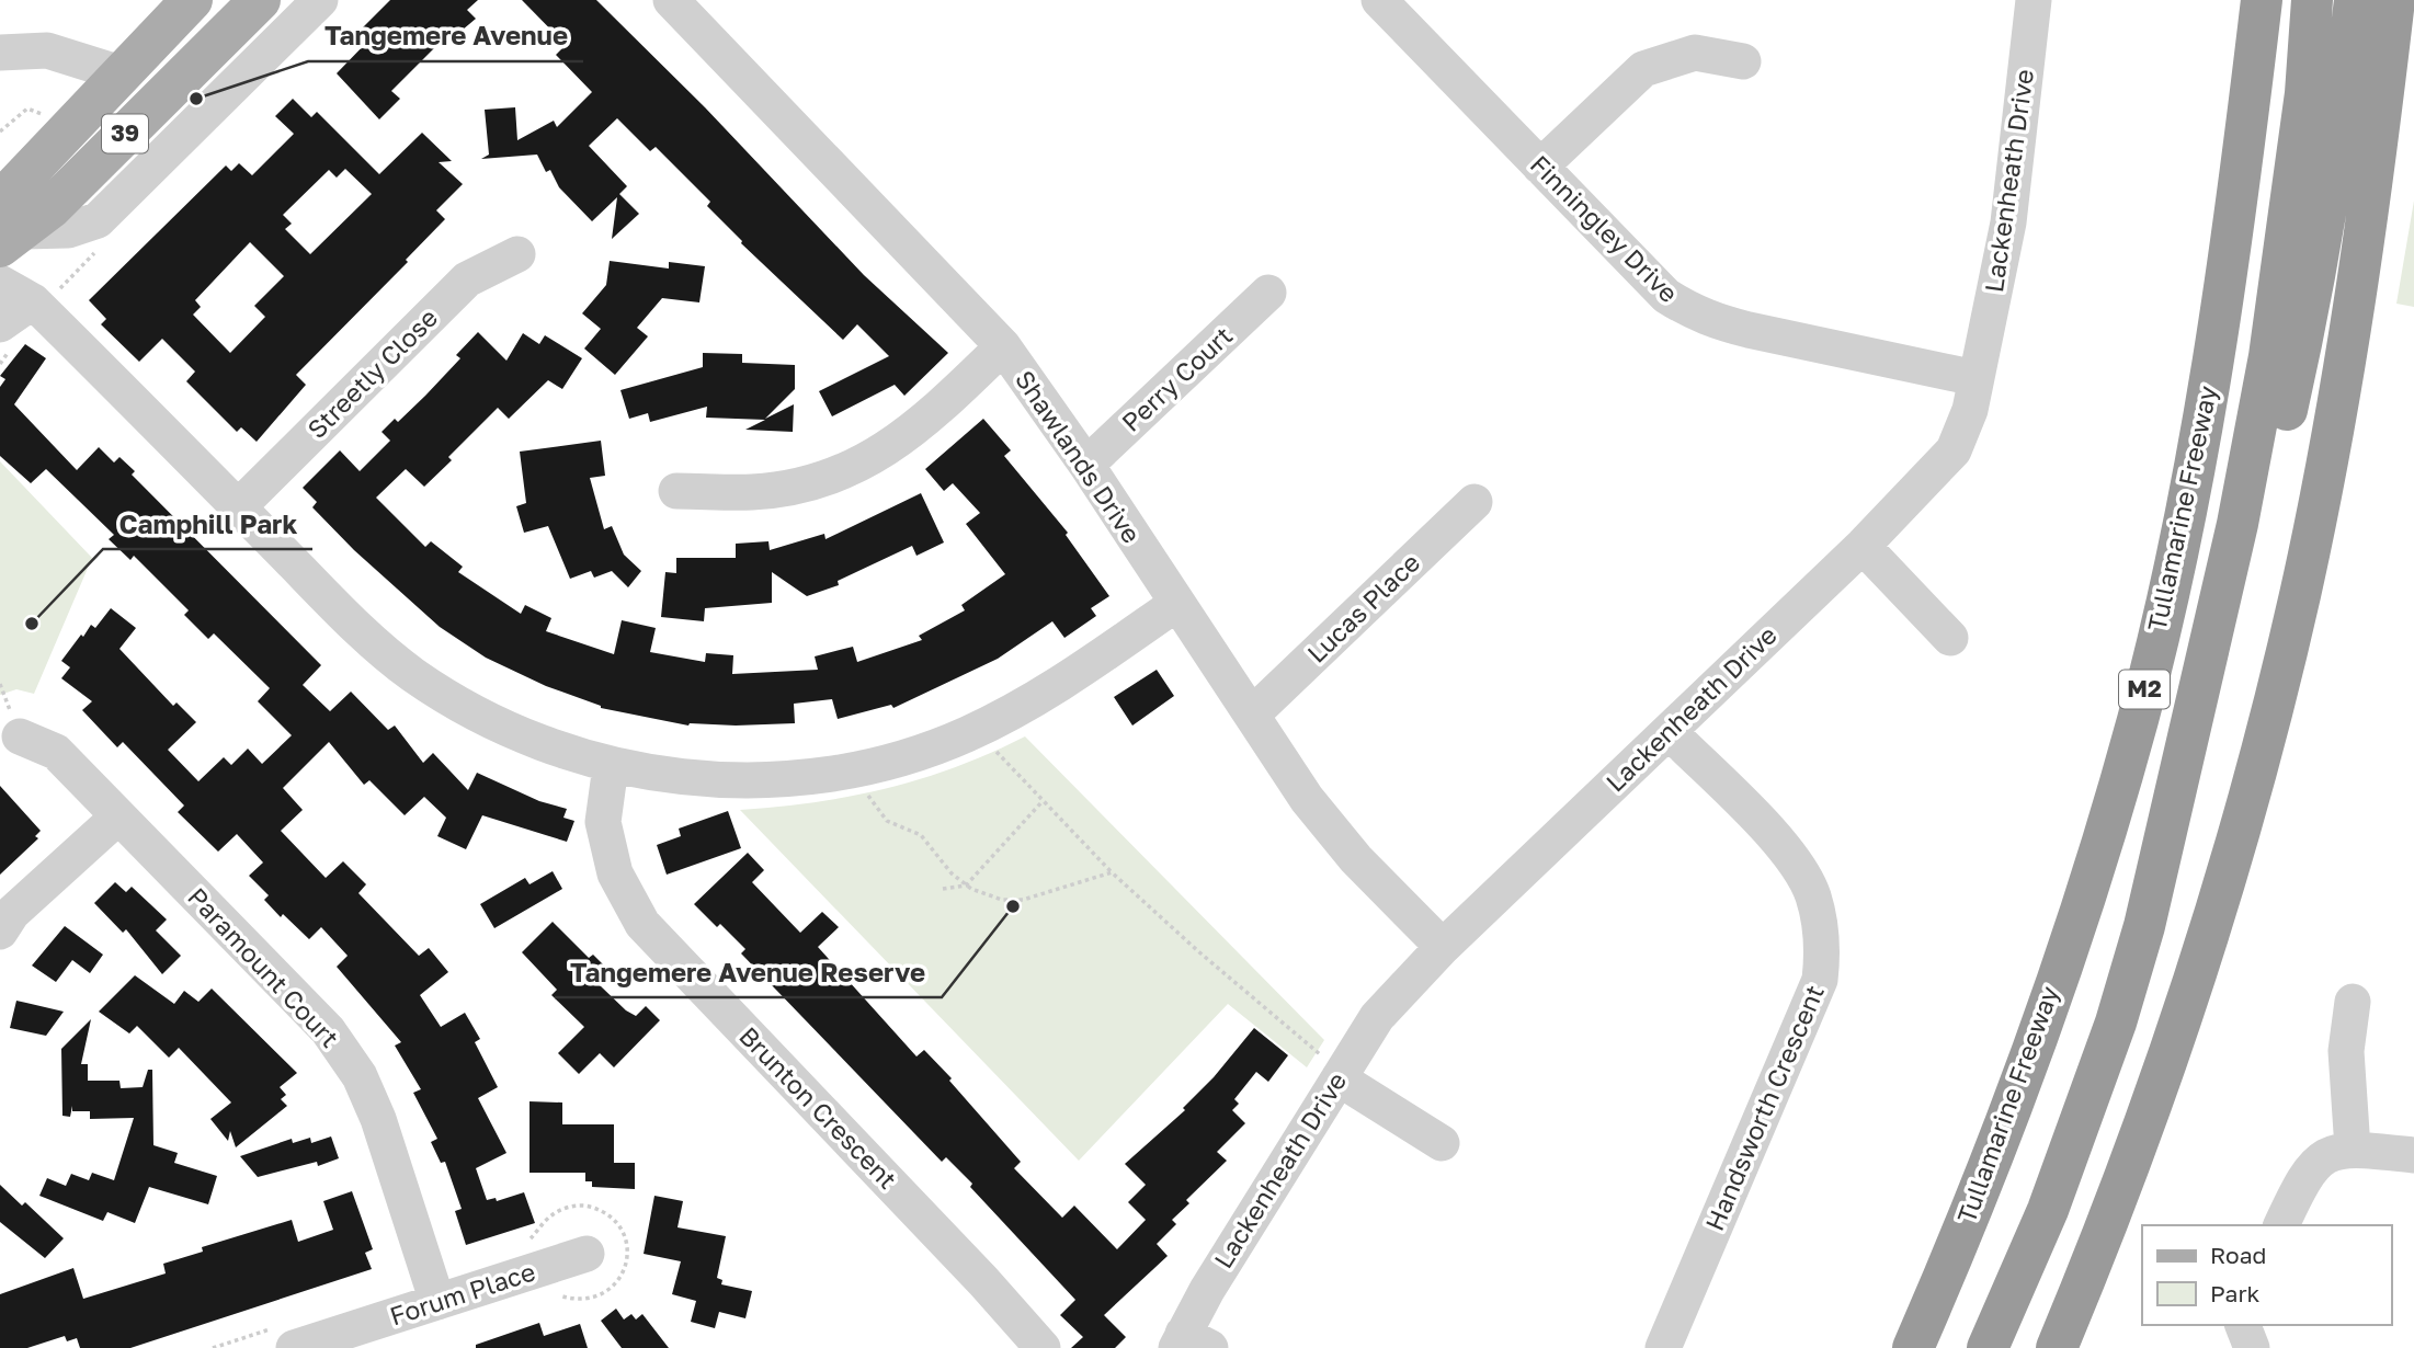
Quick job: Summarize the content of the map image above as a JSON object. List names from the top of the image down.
{
  "streets": {
    "highway": ["Tullamarine Freeway", "M2"],
    "main road": ["39"],
    "street": [
      "Lackenheath Drive",
      "Finningley Drive",
      "Streetly Close",
      "Perry Court",
      "Shawlands Drive",
      "Lucas Place",
      "Paramount Court",
      "Brunton Crescent",
      "Handsworth Crescent",
      "Forum Place"
    ]
  },
  "crossings": [
    ["Lackenheath Drive", "Finningley Drive"],
    ["Lackenheath Drive", "Shawlands Drive"],
    ["Lackenheath Drive", "Handsworth Crescent"],
    ["Perry Court", "Shawlands Drive"],
    ["Shawlands Drive", "Lucas Place"],
    ["Paramount Court", "Forum Place"]
  ],
  "places": ["Tangemere Avenue", "Camphill Park", "Tangemere Avenue Reserve"],
  "legend": ["Road", "Park"]
}
